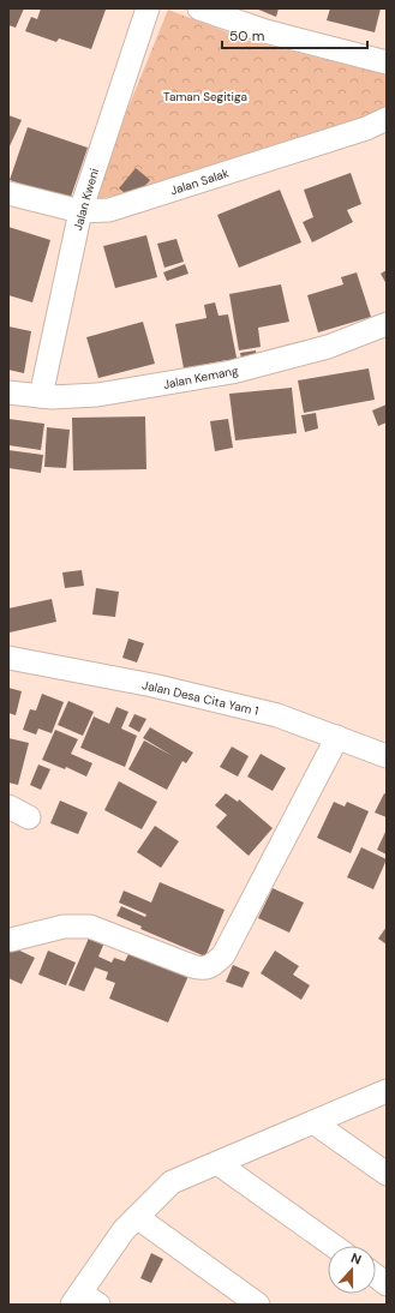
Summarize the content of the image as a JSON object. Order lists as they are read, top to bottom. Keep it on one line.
{"streets":{"street":["Jalan Salak","Jalan Kweni","Jalan Kemang","Jalan Desa Cita Yam 1"]},"crossings":[["Jalan Salak","Jalan Kweni"],["Jalan Kweni","Jalan Kemang"]],"parks":["Taman Segitiga"],"scale_bar":"50 m","north":"top"}
